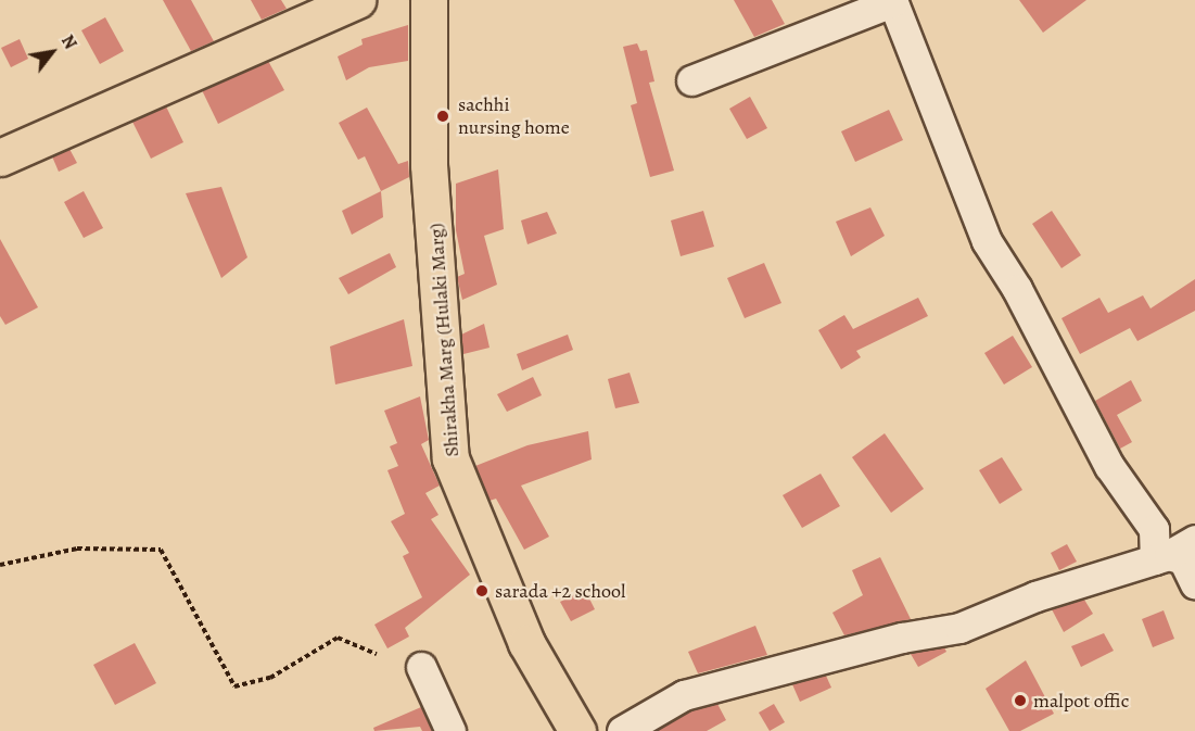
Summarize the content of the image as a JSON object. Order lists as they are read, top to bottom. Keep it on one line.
{"streets":{"main road":["Shirakha Marg (Hulaki Marg)"]},"places":["sachhi nursing home","sarada +2 school","malpot offic"],"north":"top right"}
